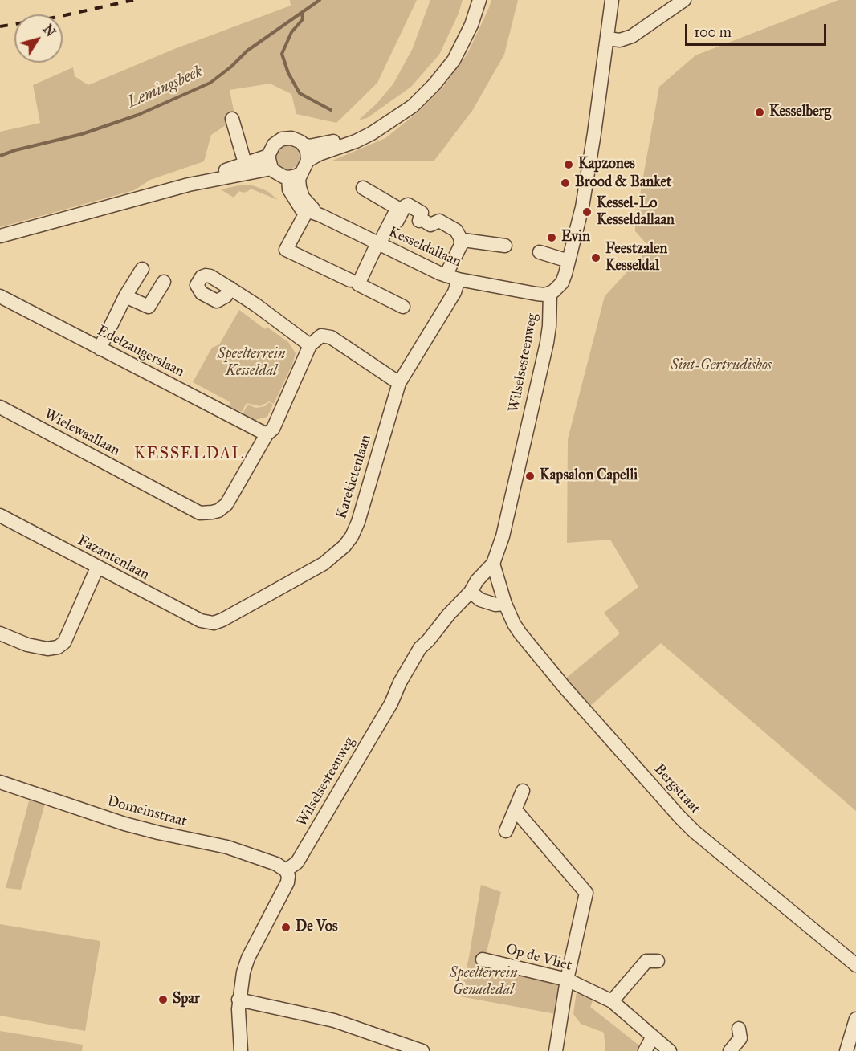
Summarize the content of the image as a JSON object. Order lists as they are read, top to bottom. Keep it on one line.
{"streets":{"street":["Kesseldallaan","Edelzangerslaan","Wilselsesteenweg","Wielewaallaan","Karekietenlaan","Fazantenlaan","Bergstraat","Domeinstraat","Op de Vliet"]},"crossings":[["Kesseldallaan","Wilselsesteenweg"],["Kesseldallaan","Karekietenlaan"],["Edelzangerslaan","Wielewaallaan"],["Wilselsesteenweg","Domeinstraat"],["Karekietenlaan","Fazantenlaan"]],"districts":["KESSELDAL"],"water":["Lemingsbeek"],"parks":["Speelterrein Kesseldal","Sint-Gertrudisbos","Speelterrein Genadedal"],"places":["Kesselberg","Kapzones","Brood & Banket","Kessel-Lo Kesseldallaan","Evin","Feestzalen Kesseldal","Kapsalon Capelli","De Vos","Spar"],"scale_bar":"100 m","north":"top right"}
